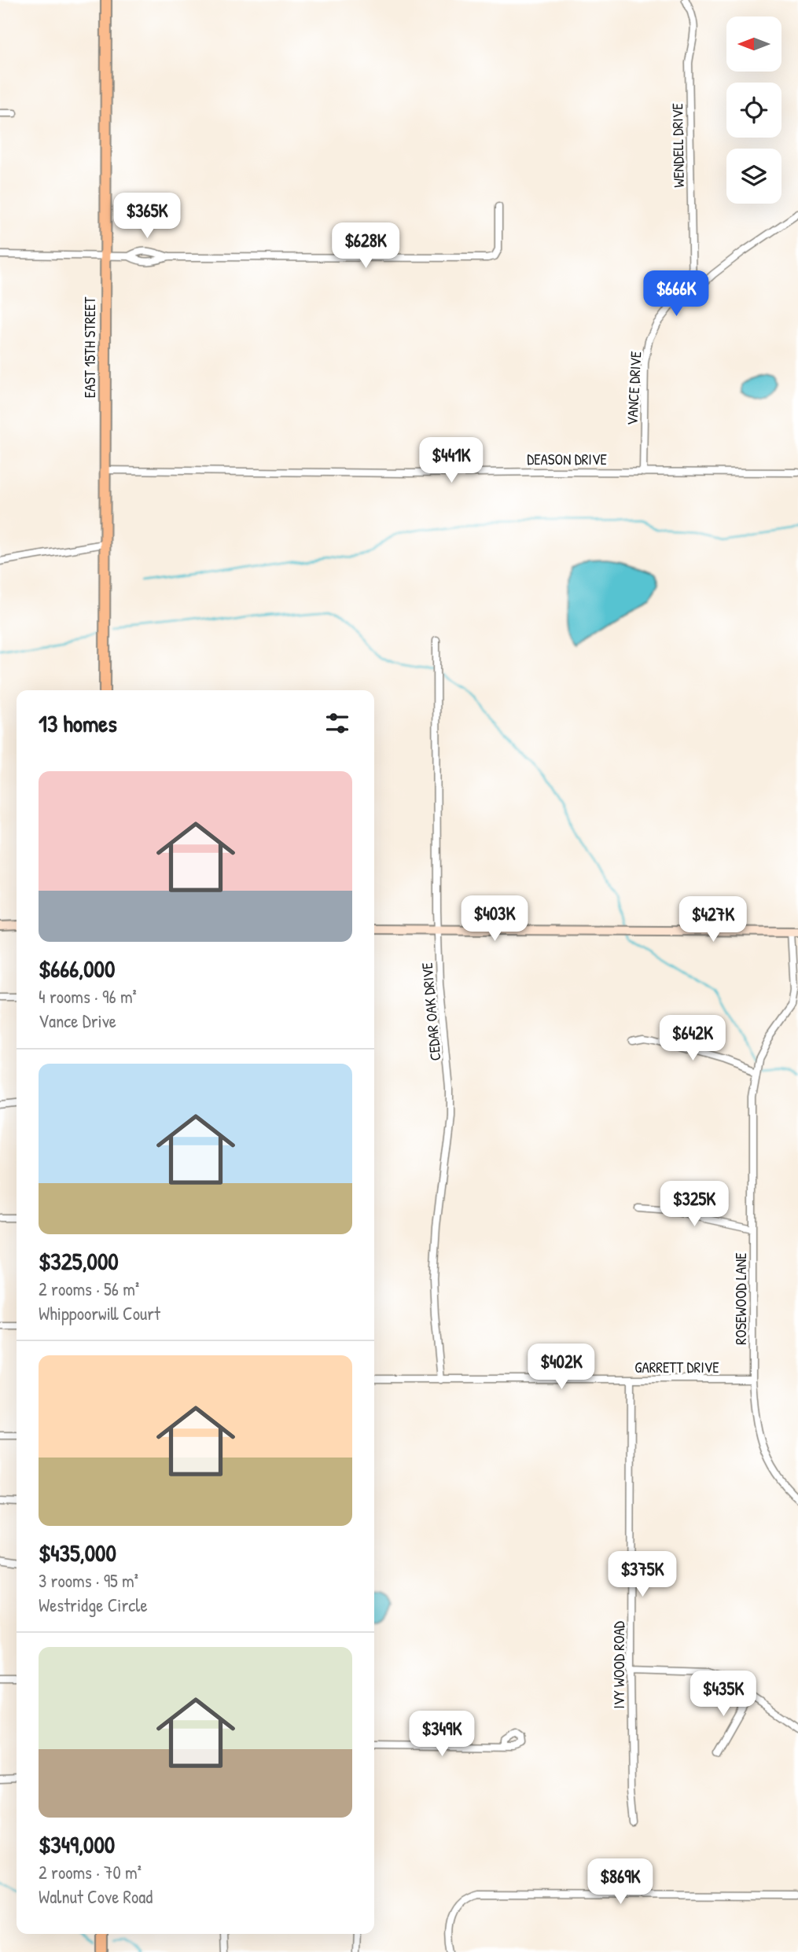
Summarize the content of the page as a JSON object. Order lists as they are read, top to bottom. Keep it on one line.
{"streets":{"main road":["EAST 15TH STREET"],"street":["WENDELL DRIVE","VANCE DRIVE","DEASON DRIVE","CEDAR OAK DRIVE","ROSEWOOD LANE","GARRETT DRIVE","IVY WOOD ROAD"]},"crossings":[["WENDELL DRIVE","VANCE DRIVE"],["EAST 15TH STREET","DEASON DRIVE"],["VANCE DRIVE","DEASON DRIVE"],["CEDAR OAK DRIVE","GARRETT DRIVE"],["ROSEWOOD LANE","GARRETT DRIVE"],["GARRETT DRIVE","IVY WOOD ROAD"]],"north":"left","page":{"price":["$365K","$628K","$666K","$441K","$403K","$427K","$642K","$325K","$402K","$375K","$435K","$349K","$869K"],"heading":"13 homes","list":[{"name":"$666,000","note":"4 rooms · 96 m² · Vance Drive"},{"name":"$325,000","note":"2 rooms · 56 m² · Whippoorwill Court"},{"name":"$435,000","note":"3 rooms · 95 m² · Westridge Circle"},{"name":"$349,000","note":"2 rooms · 70 m² · Walnut Cove Road"}]}}
